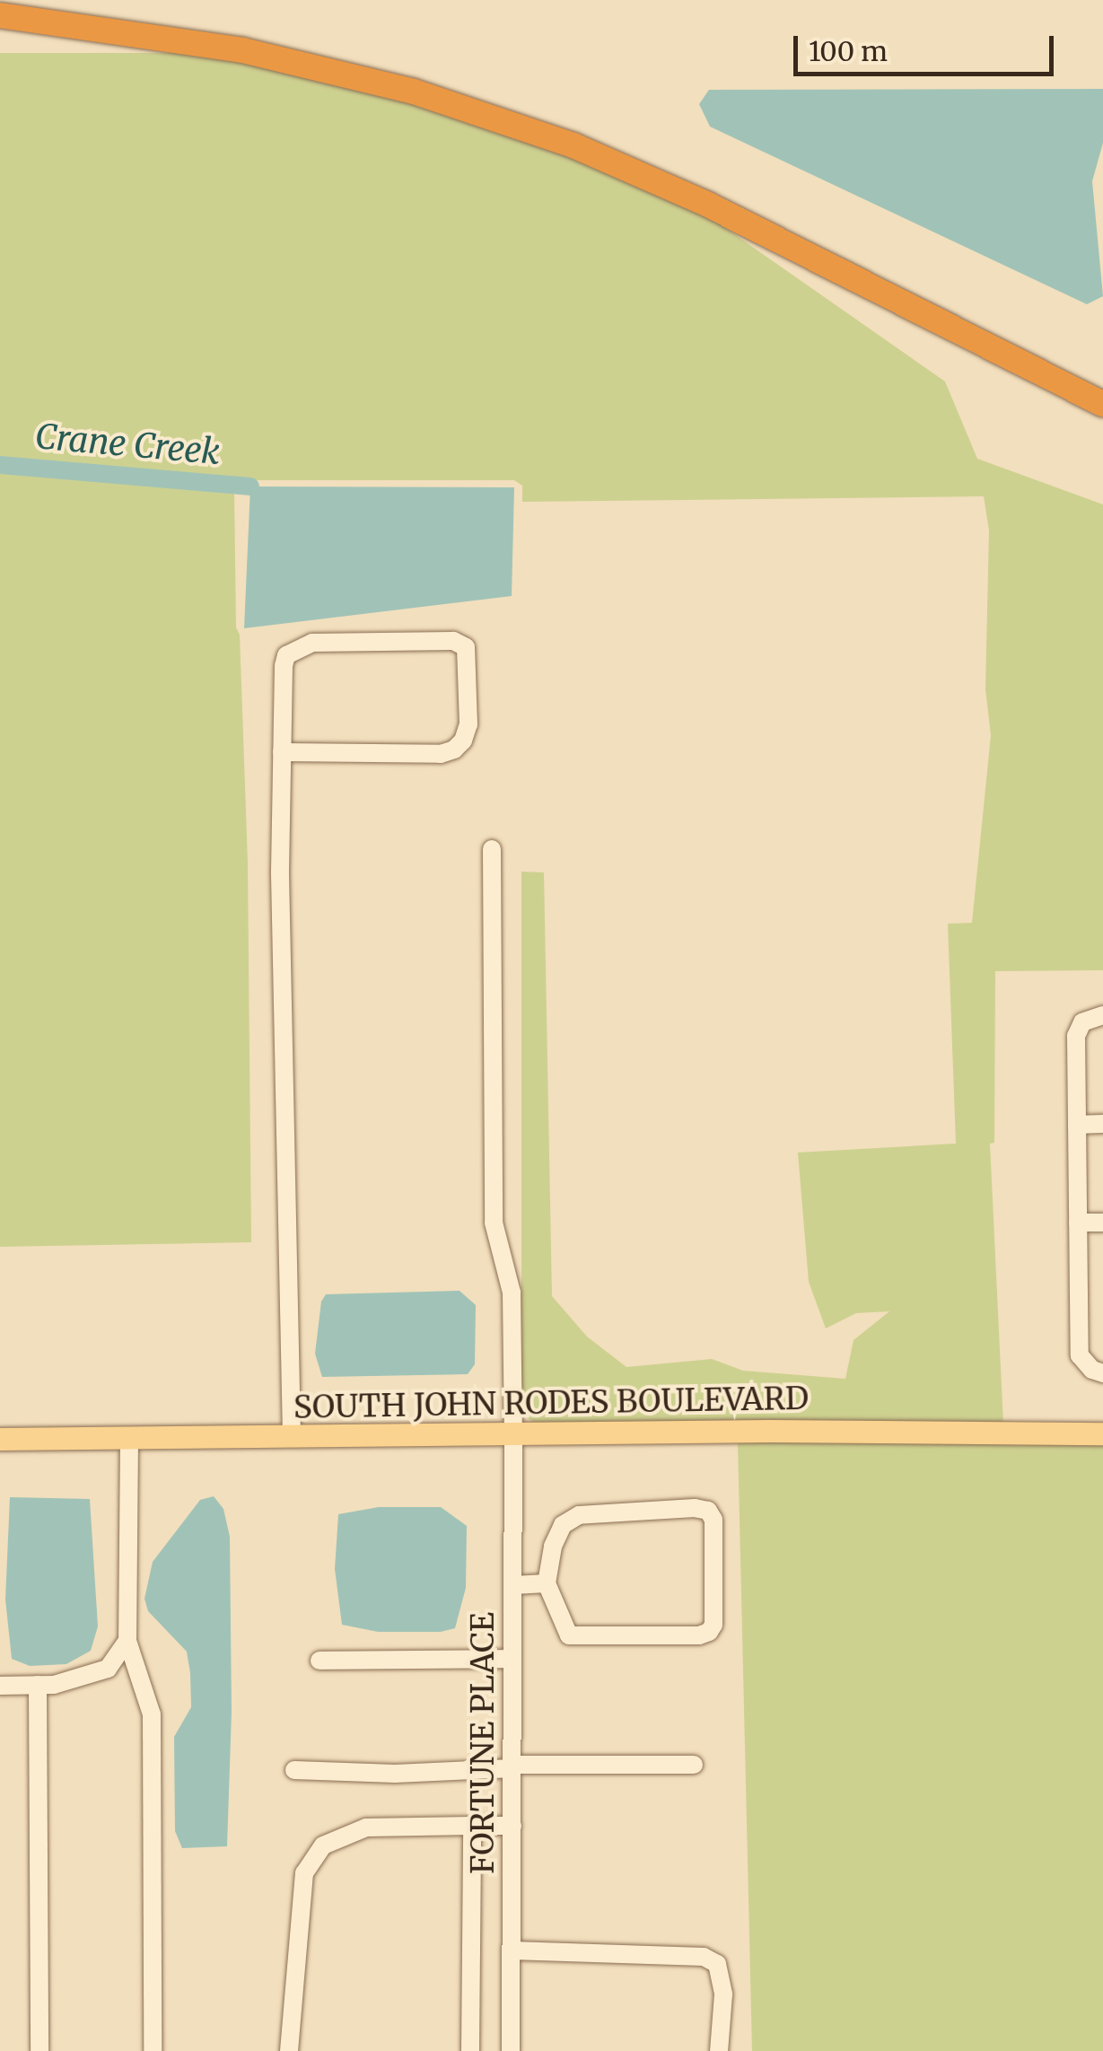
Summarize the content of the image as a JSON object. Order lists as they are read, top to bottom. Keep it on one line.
{"streets":{"main road":["SOUTH JOHN RODES BOULEVARD"],"street":["FORTUNE PLACE"]},"crossings":[["SOUTH JOHN RODES BOULEVARD","FORTUNE PLACE"]],"water":["Crane Creek"],"scale_bar":"100 m"}
